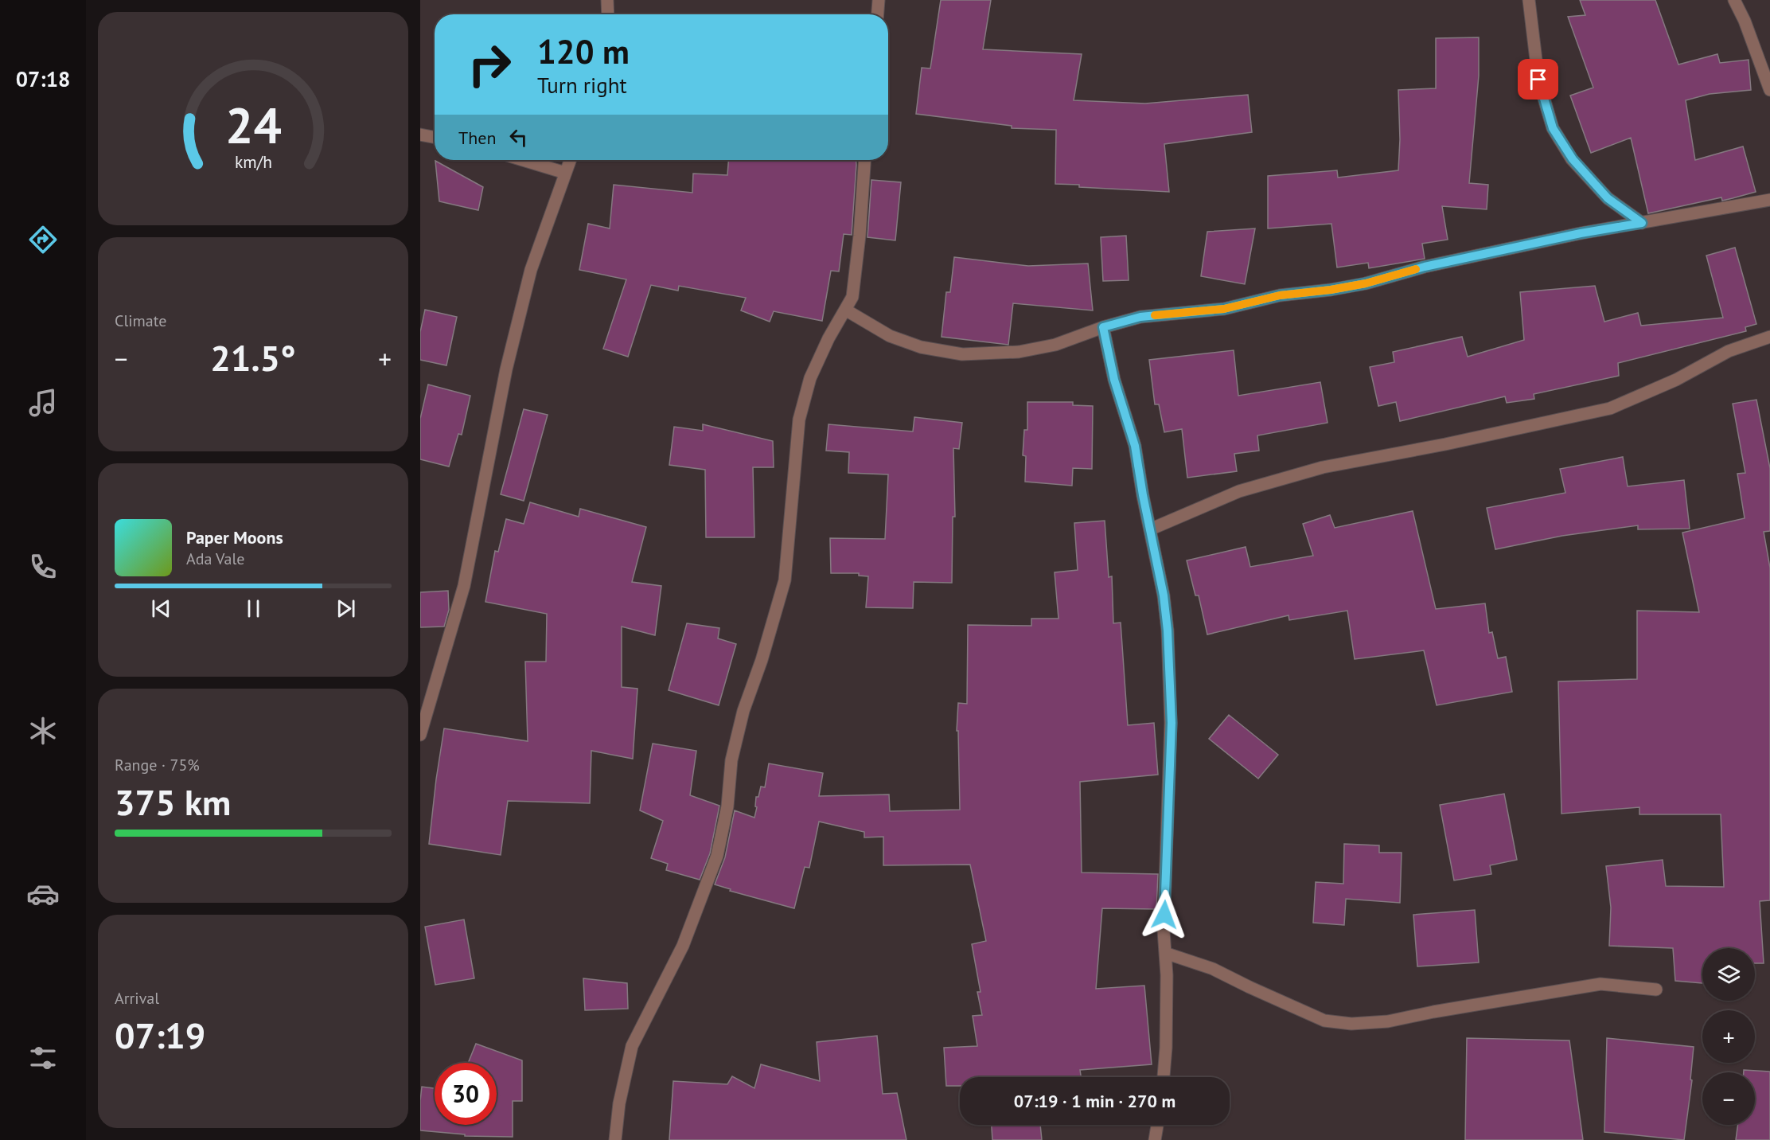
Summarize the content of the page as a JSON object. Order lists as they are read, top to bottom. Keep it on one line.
{"page":{"tabs":"07:18","turn":["120 m","Turn right"],"then":"Then","tile":["Climate",["Range · 75%","375 km"],["Arrival","07:19"]],"heat":["−","21.5°","+"],"song":["Paper Moons","Ada Vale"],"map_buttons":["+","−"],"limit":"30","trip":"07:19 · 1 min · 270 m","gauge":["24","km/h"]}}
